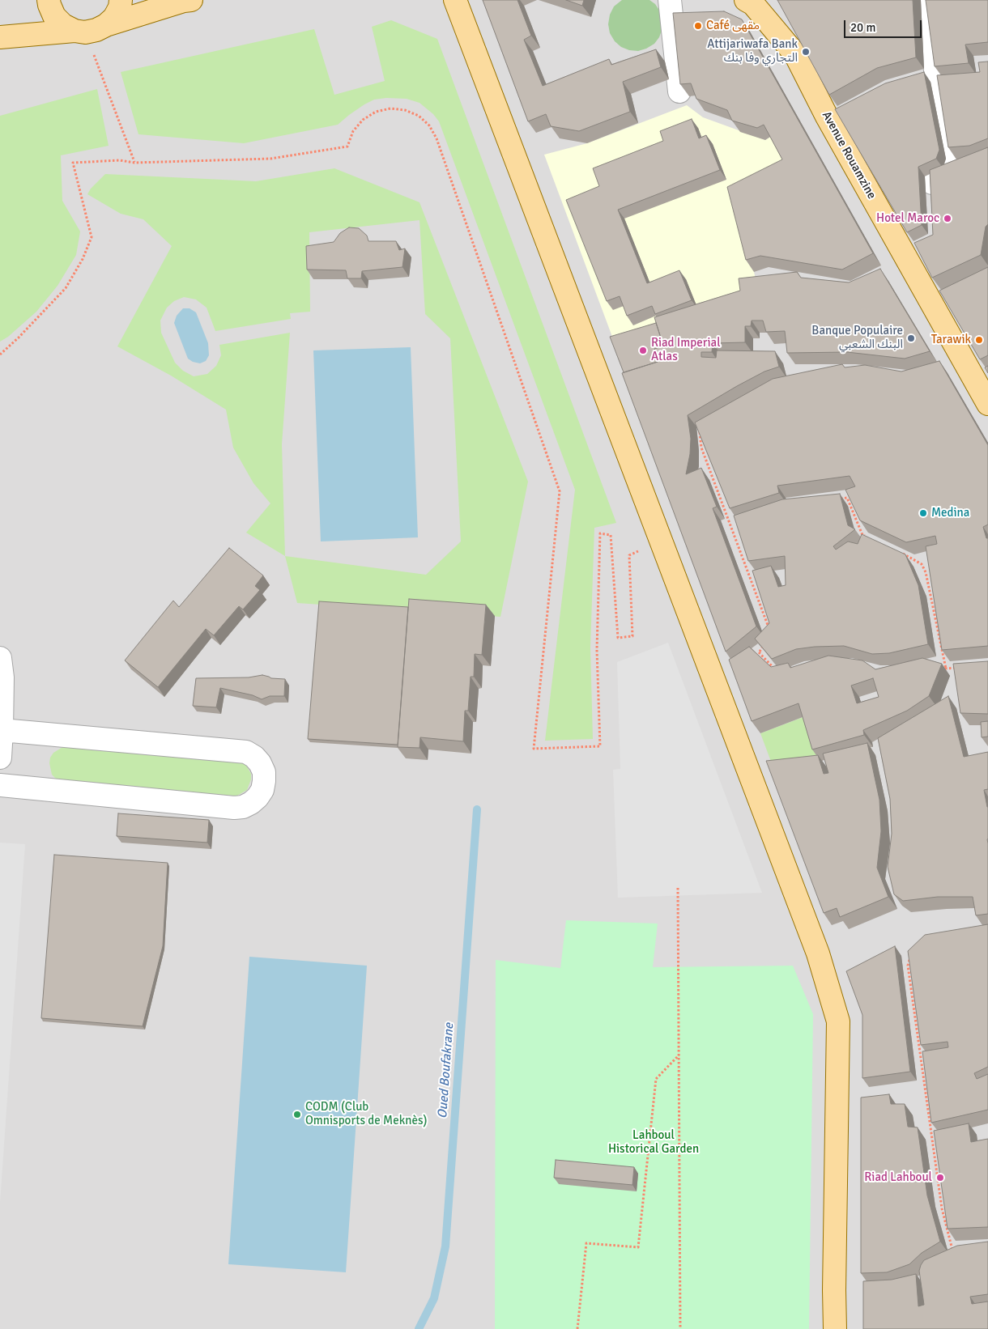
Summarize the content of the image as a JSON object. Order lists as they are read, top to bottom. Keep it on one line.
{"streets":{"main road":["Avenue Rouamzine"]},"water":["Oued Boufakrane"],"parks":["Lahboul Historical Garden"],"places":["Café مقهى","Attijariwafa Bank التجاري وفا بنك","Hotel Maroc","Banque Populaire البنك الشعبي","Tarawik","Riad Imperial Atlas","Medina","CODM (Club Omnisports de Meknès)","Riad Lahboul"],"scale_bar":"20 m"}
